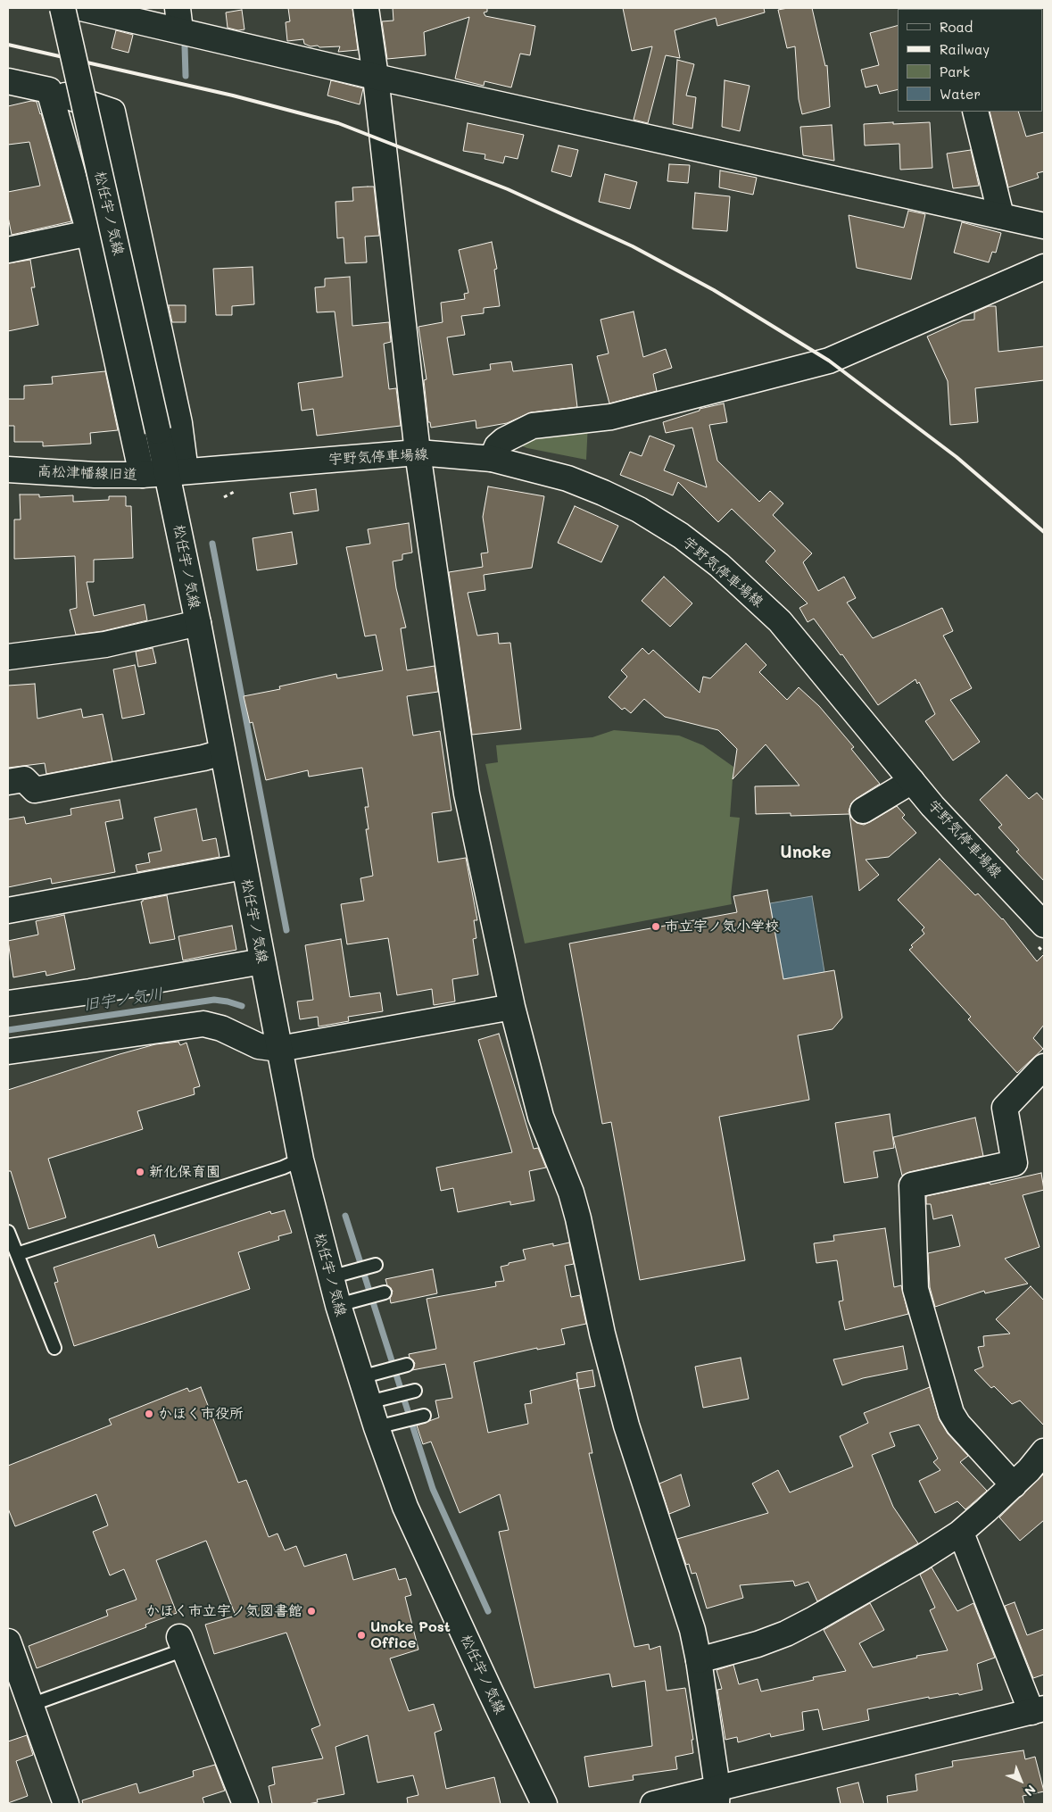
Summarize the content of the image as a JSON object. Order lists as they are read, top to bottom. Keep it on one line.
{"streets":{"street":["松任宇ノ気線","宇野気停車場線","高松津幡線旧道"]},"crossings":[["松任宇ノ気線","宇野気停車場線"],["松任宇ノ気線","高松津幡線旧道"],["宇野気停車場線","高松津幡線旧道"]],"districts":["Unoke"],"water":["旧宇ノ気川"],"places":["市立宇ノ気小学校","新化保育園","かほく市役所","かほく市立宇ノ気図書館","Unoke Post Office"],"legend":["Road","Railway","Park","Water"],"north":"bottom right"}
